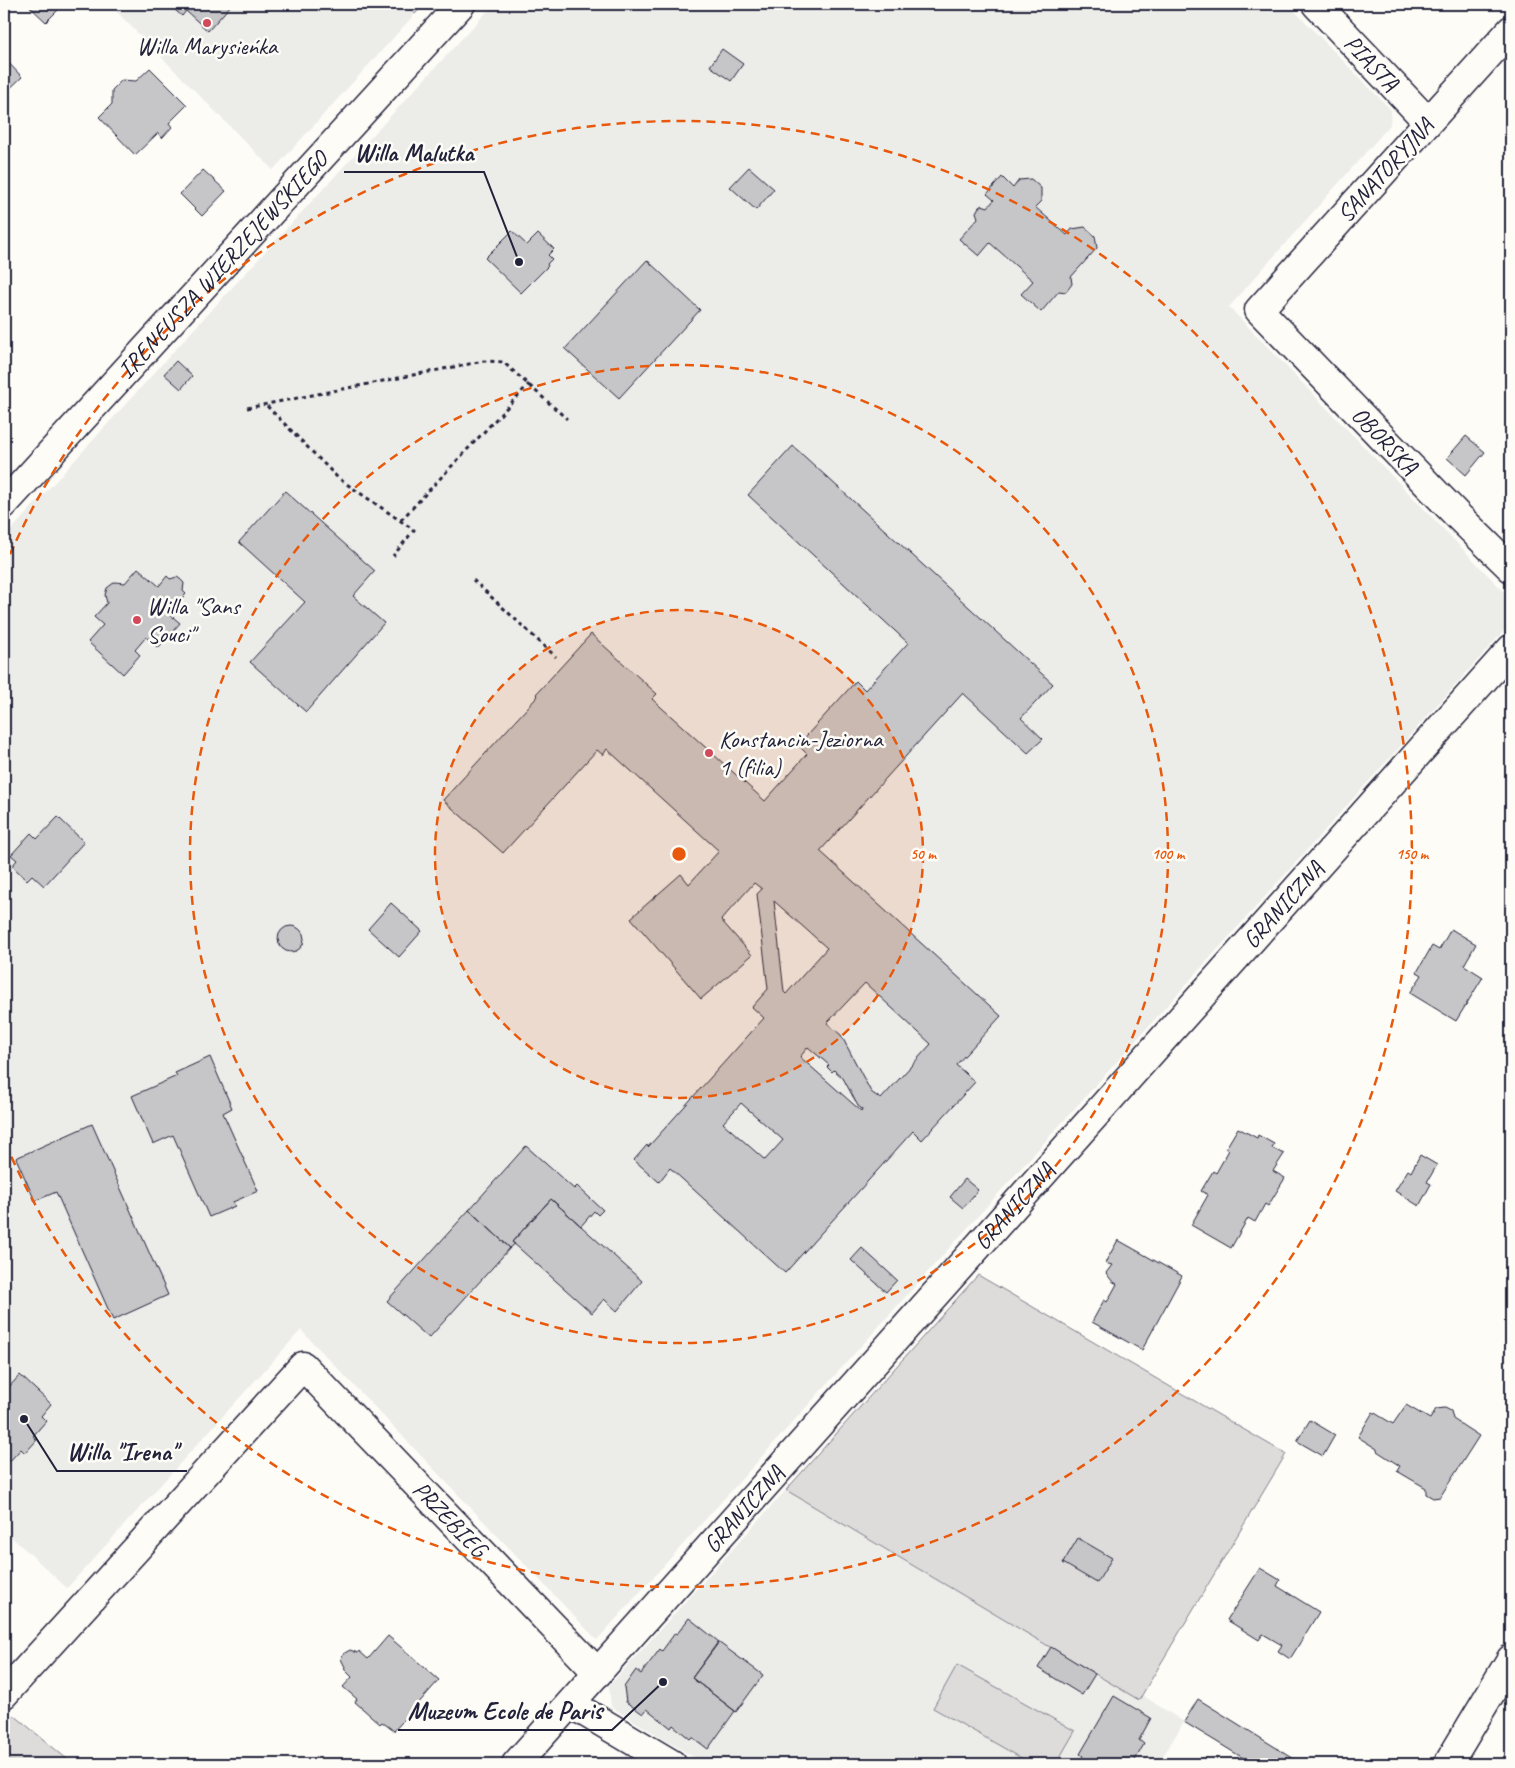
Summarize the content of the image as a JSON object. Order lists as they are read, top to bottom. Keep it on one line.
{"streets":{"street":["PIASTA","SANATORYJNA","IRENEUSZA WIERZEJEWSKIEGO","OBORSKA","GRANICZNA","PRZEBIEG"]},"crossings":[["PIASTA","SANATORYJNA"],["SANATORYJNA","OBORSKA"],["GRANICZNA","PRZEBIEG"]],"places":["Willa Marysieńka","Willa Malutka","Willa \"Sans Souci\"","Konstancin-Jeziorna 1 (filia)","Willa \"Irena\"","Muzeum Ecole de Paris"],"rings":["50 m","100 m","150 m"]}
